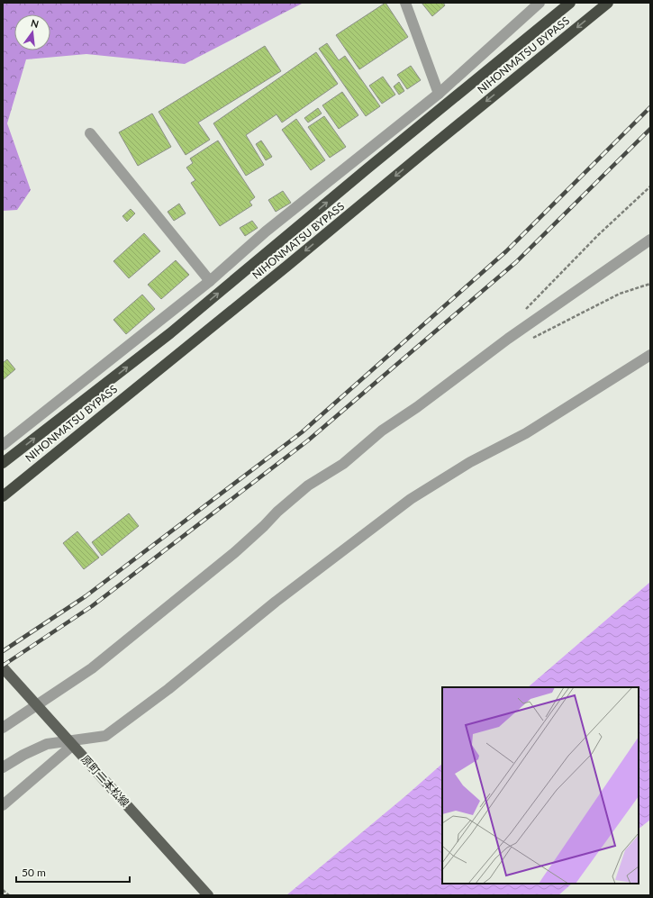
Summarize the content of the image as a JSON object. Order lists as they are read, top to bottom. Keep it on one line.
{"streets":{"highway":["NIHONMATSU BYPASS"],"main road":["原町二本松線"]},"scale_bar":"50 m","north":"top"}
